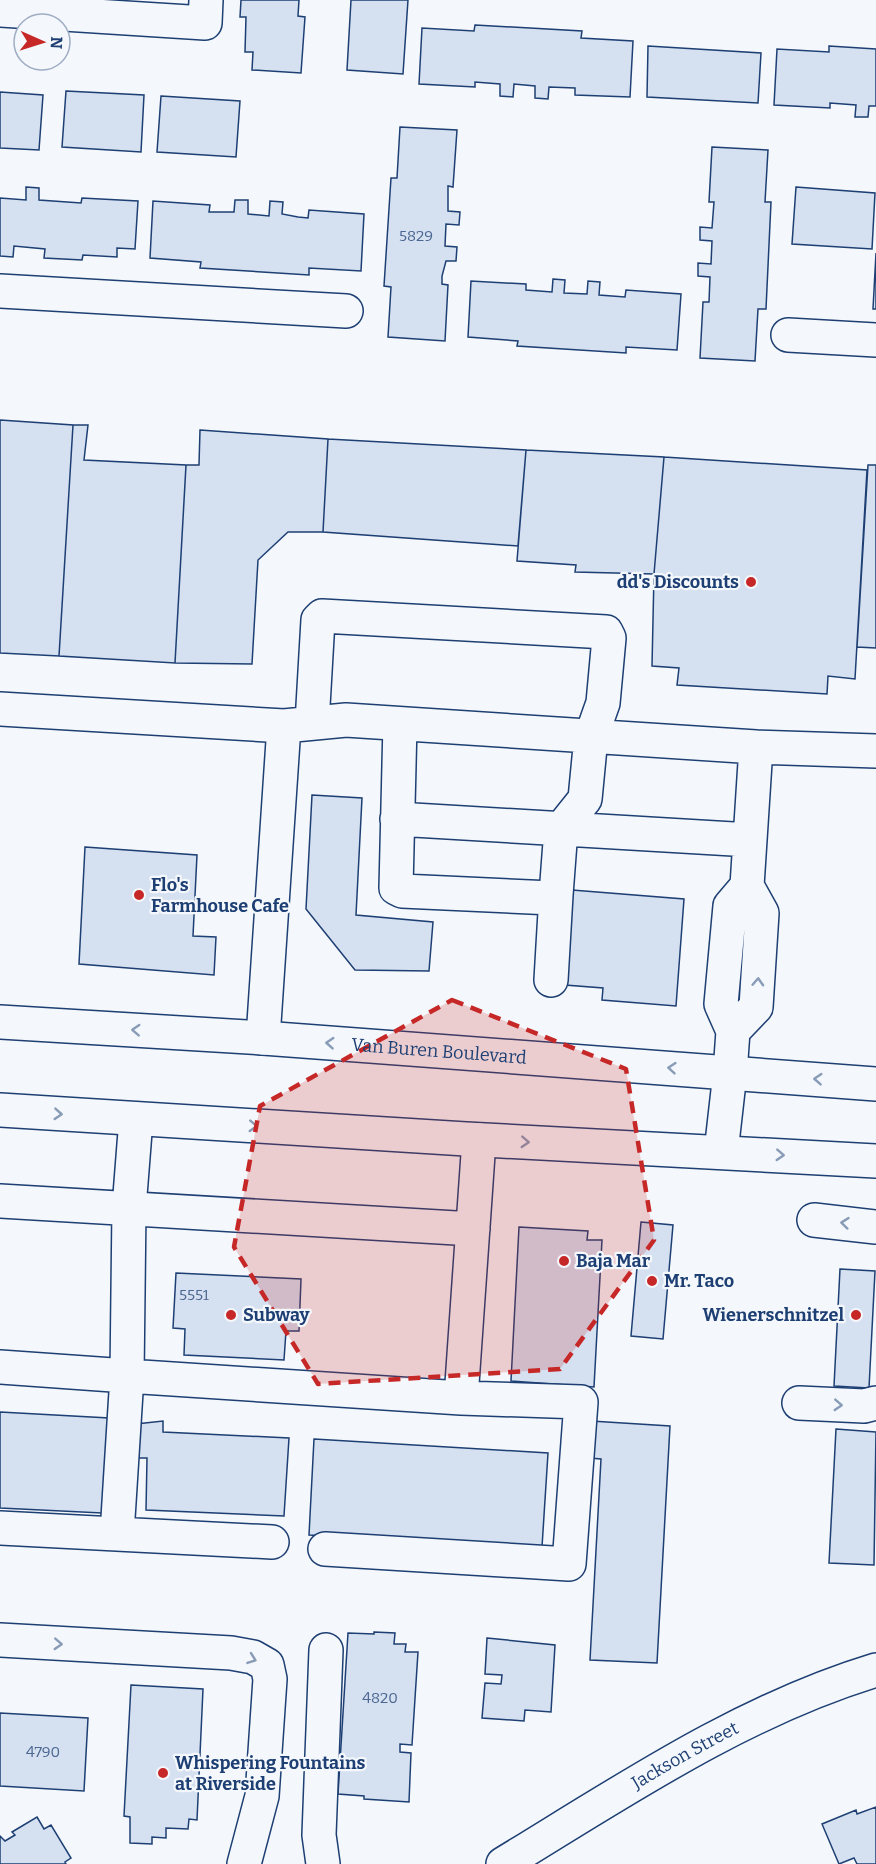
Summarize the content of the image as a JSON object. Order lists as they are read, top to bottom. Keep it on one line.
{"streets":{"main road":["Van Buren Boulevard","Jackson Street"]},"places":["dd's Discounts","Flo's Farmhouse Cafe","Baja Mar","Mr. Taco","Subway","Wienerschnitzel","Whispering Fountains at Riverside"],"house_numbers":["5829","5551","4820","4790"],"north":"right"}
